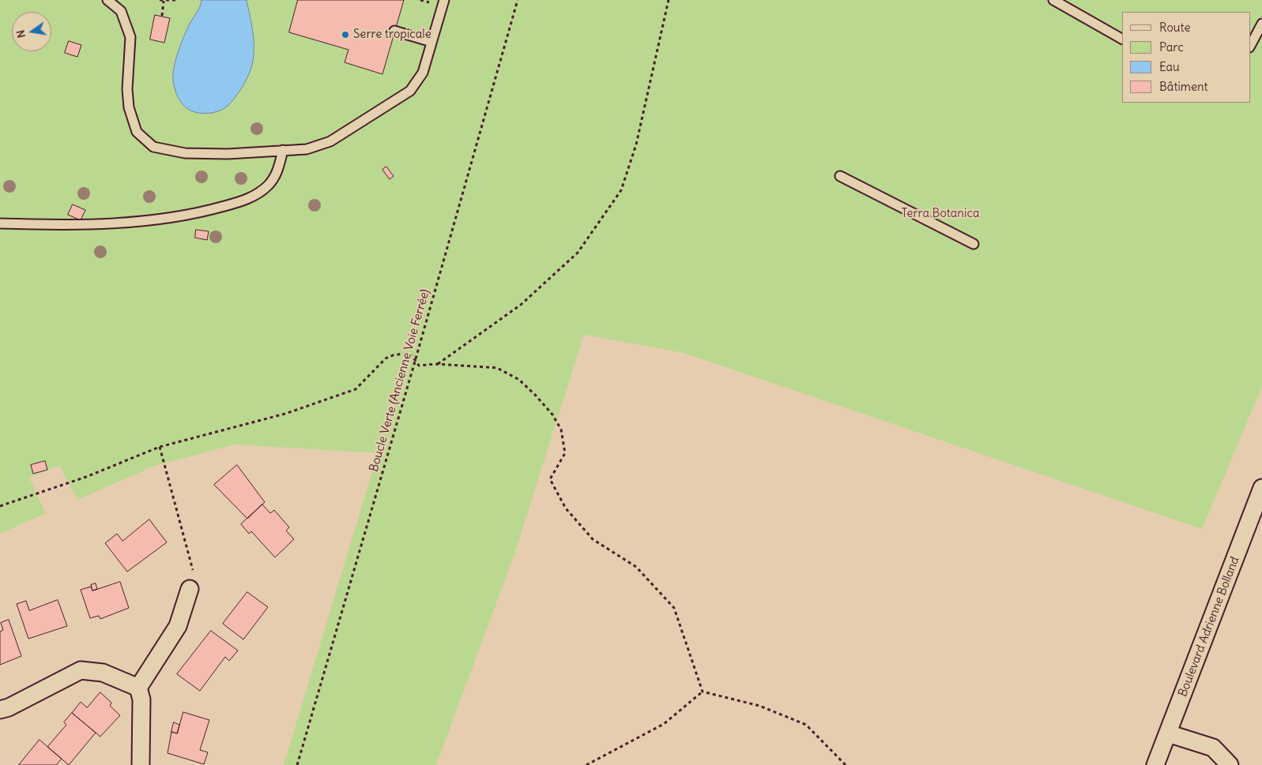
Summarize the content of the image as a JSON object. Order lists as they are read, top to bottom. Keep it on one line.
{"streets":{"street":["Boulevard Adrienne Bolland"],"path":["Boucle Verte (Ancienne Voie Ferrée)"]},"parks":["Terra Botanica"],"places":["Serre tropicale"],"legend":["Route","Parc","Eau","Bâtiment"],"north":"left"}
